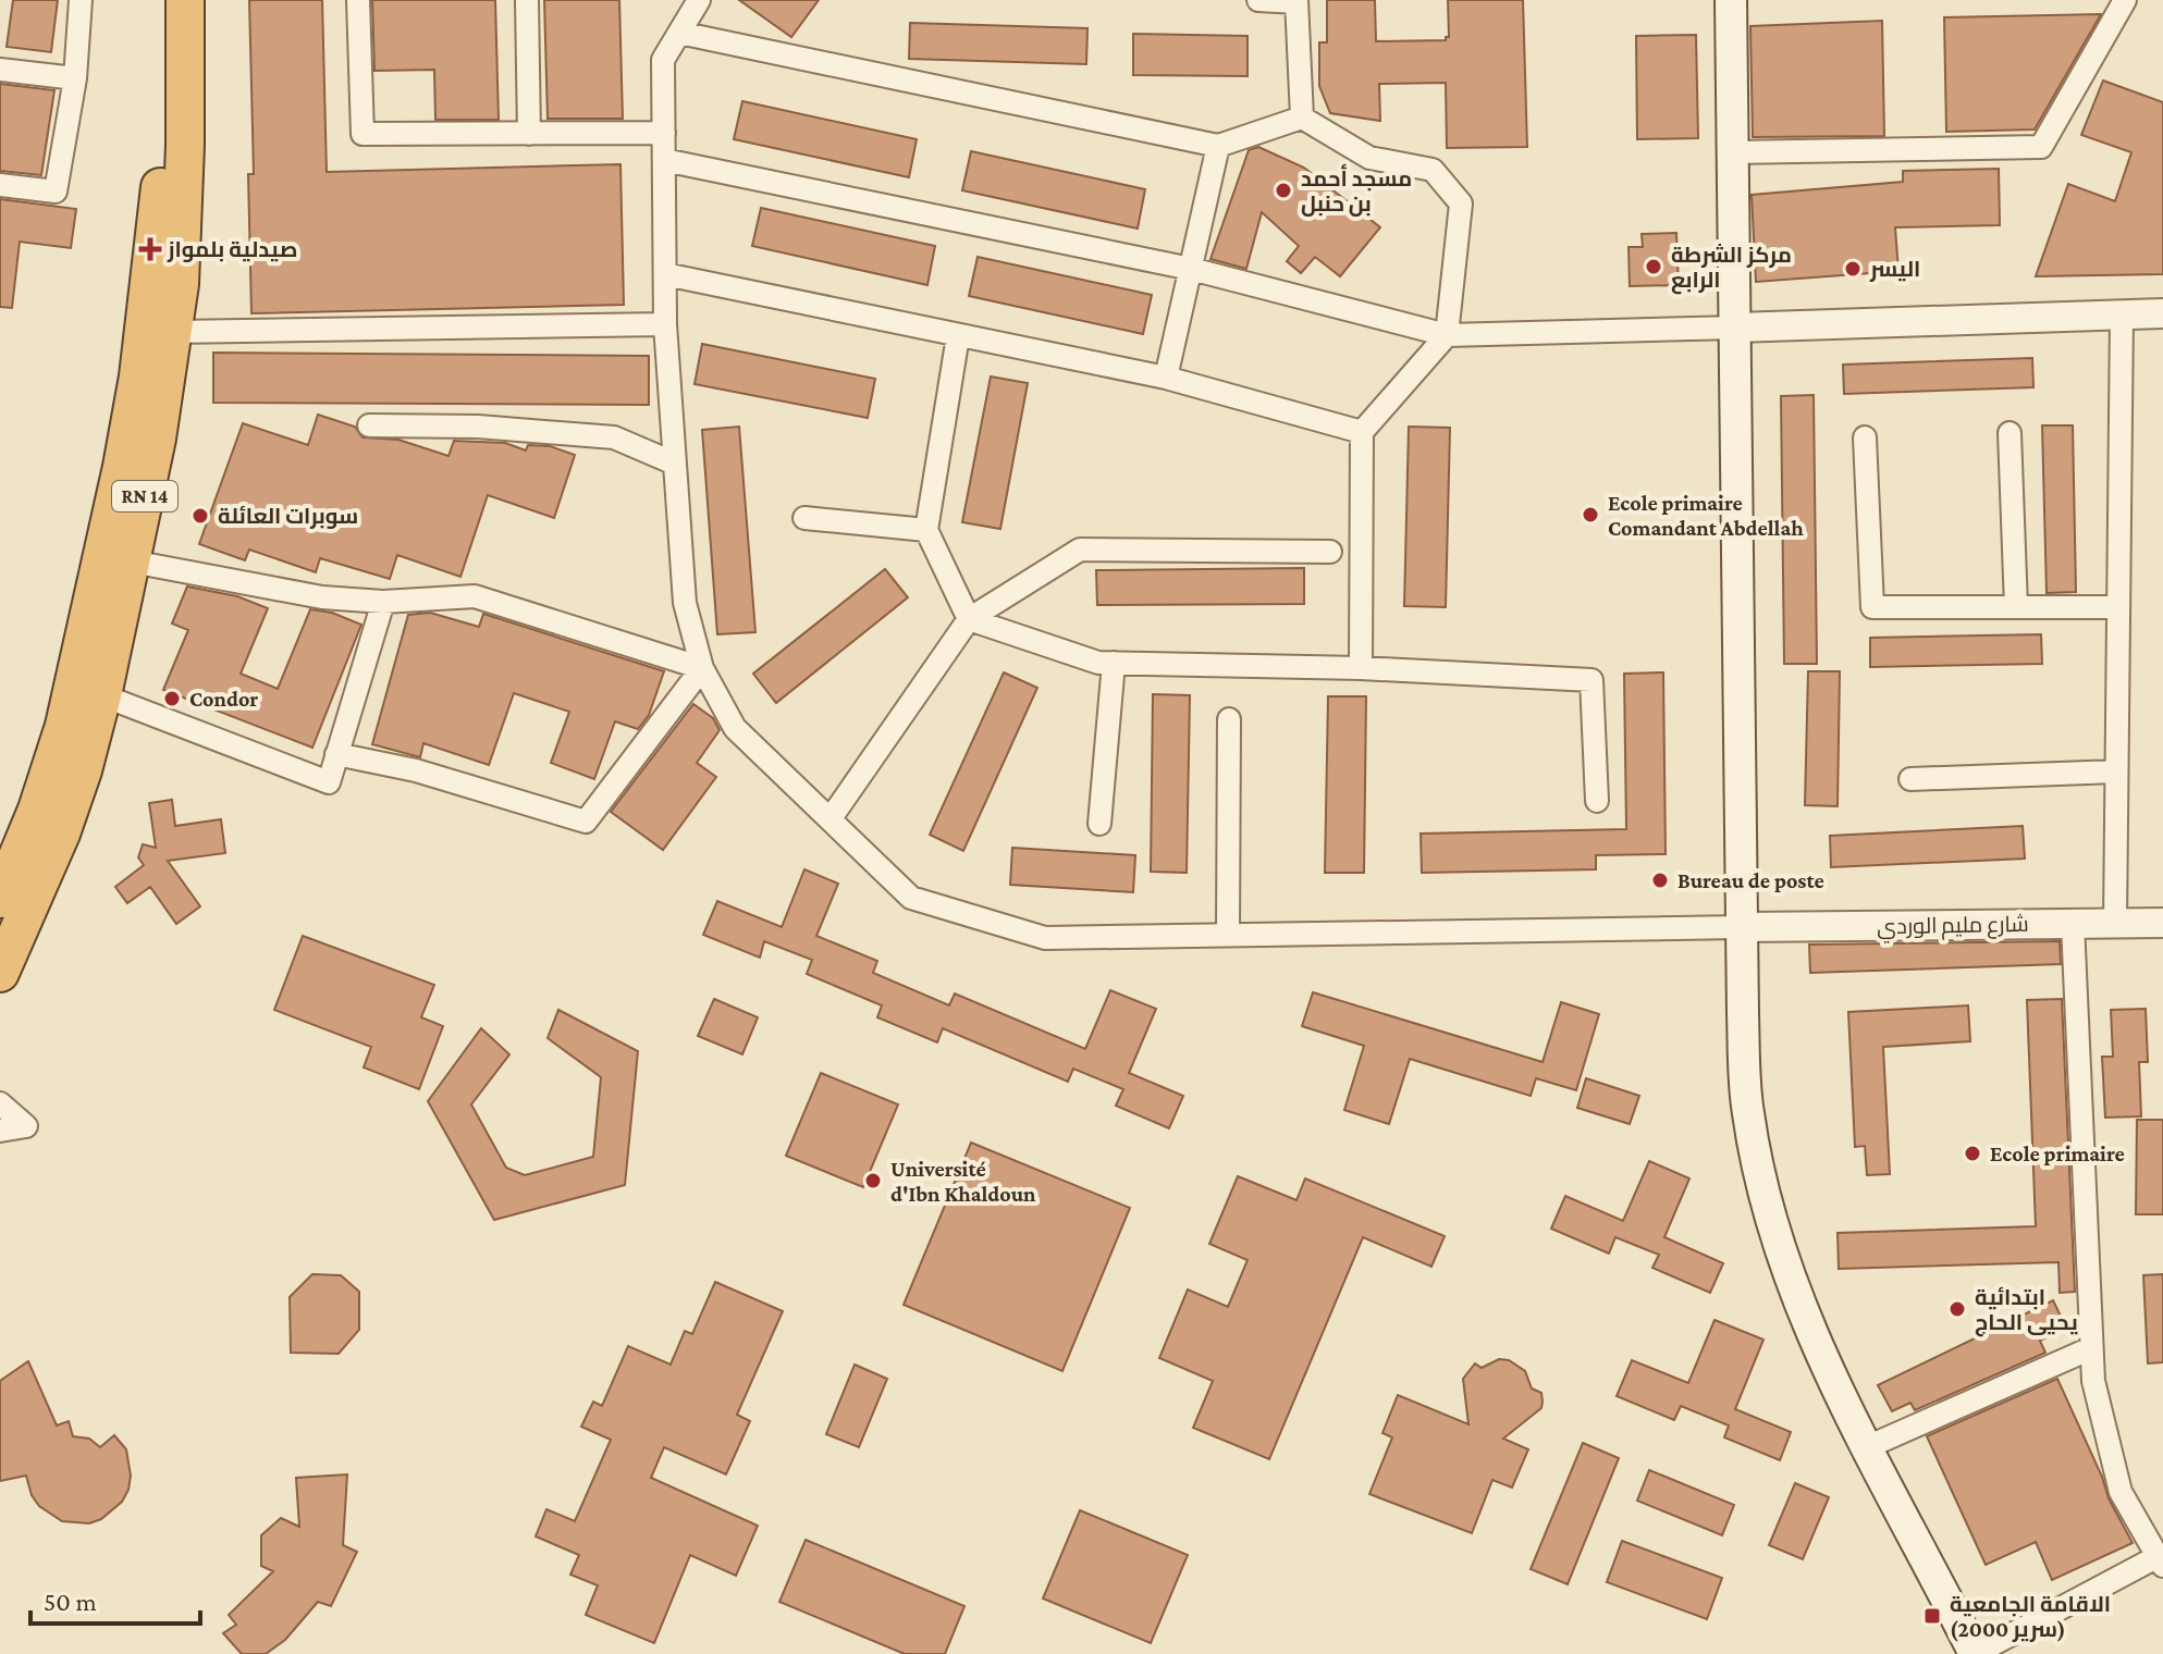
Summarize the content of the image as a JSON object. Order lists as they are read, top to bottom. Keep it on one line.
{"streets":{"highway":["RN 14"],"street":["شارع مليم الوردي"]},"places":{"other":["مسجد أحمد بن حنبل","مركز الشرطة الرابع","اليسر","Ecole primaire Comandant Abdellah","سوبرات العائلة","Condor","Bureau de poste","Ecole primaire","Université d'Ibn Khaldoun","ابتدائية يحيى الحاج"],"health":["صيدلية بلمواز"],"transit":["الاقامة الجامعية (2000 سرير)"]},"scale_bar":"50 m"}
